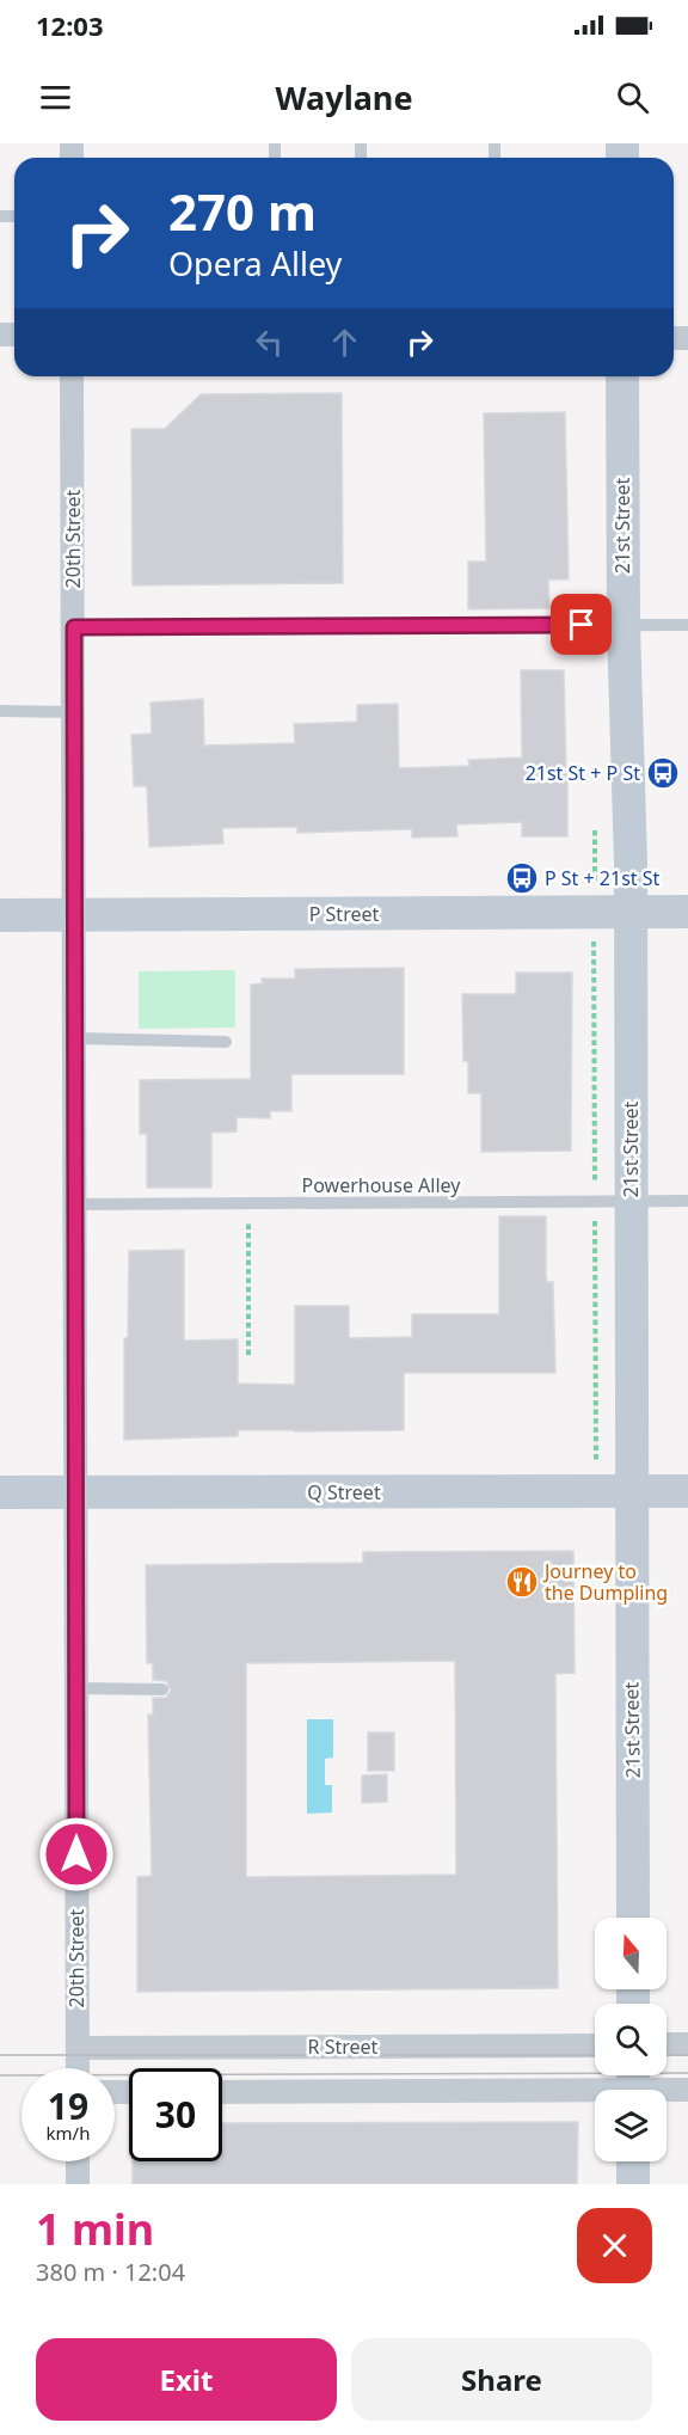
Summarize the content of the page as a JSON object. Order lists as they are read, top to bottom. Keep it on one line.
{"streets":{"main road":["21st Street","P Street","Q Street"],"street":["20th Street","R Street"],"lane":["Powerhouse Alley"]},"crossings":[["21st Street","P Street"],["21st Street","Powerhouse Alley"],["21st Street","Q Street"],["20th Street","P Street"],["20th Street","Powerhouse Alley"],["20th Street","Q Street"],["20th Street","R Street"]],"places":{"bus stop":["21st St + P St","P St + 21st St"],"restaurant":["Journey to the Dumpling"]},"north":"top","page":{"status":"12:03","header":"Waylane","turn":["270 m","Opera Alley"],"speed":"19 km/h","limit":"30","heading":["1 min","380 m · 12:04"],"buttons":["Exit","Share"]}}
